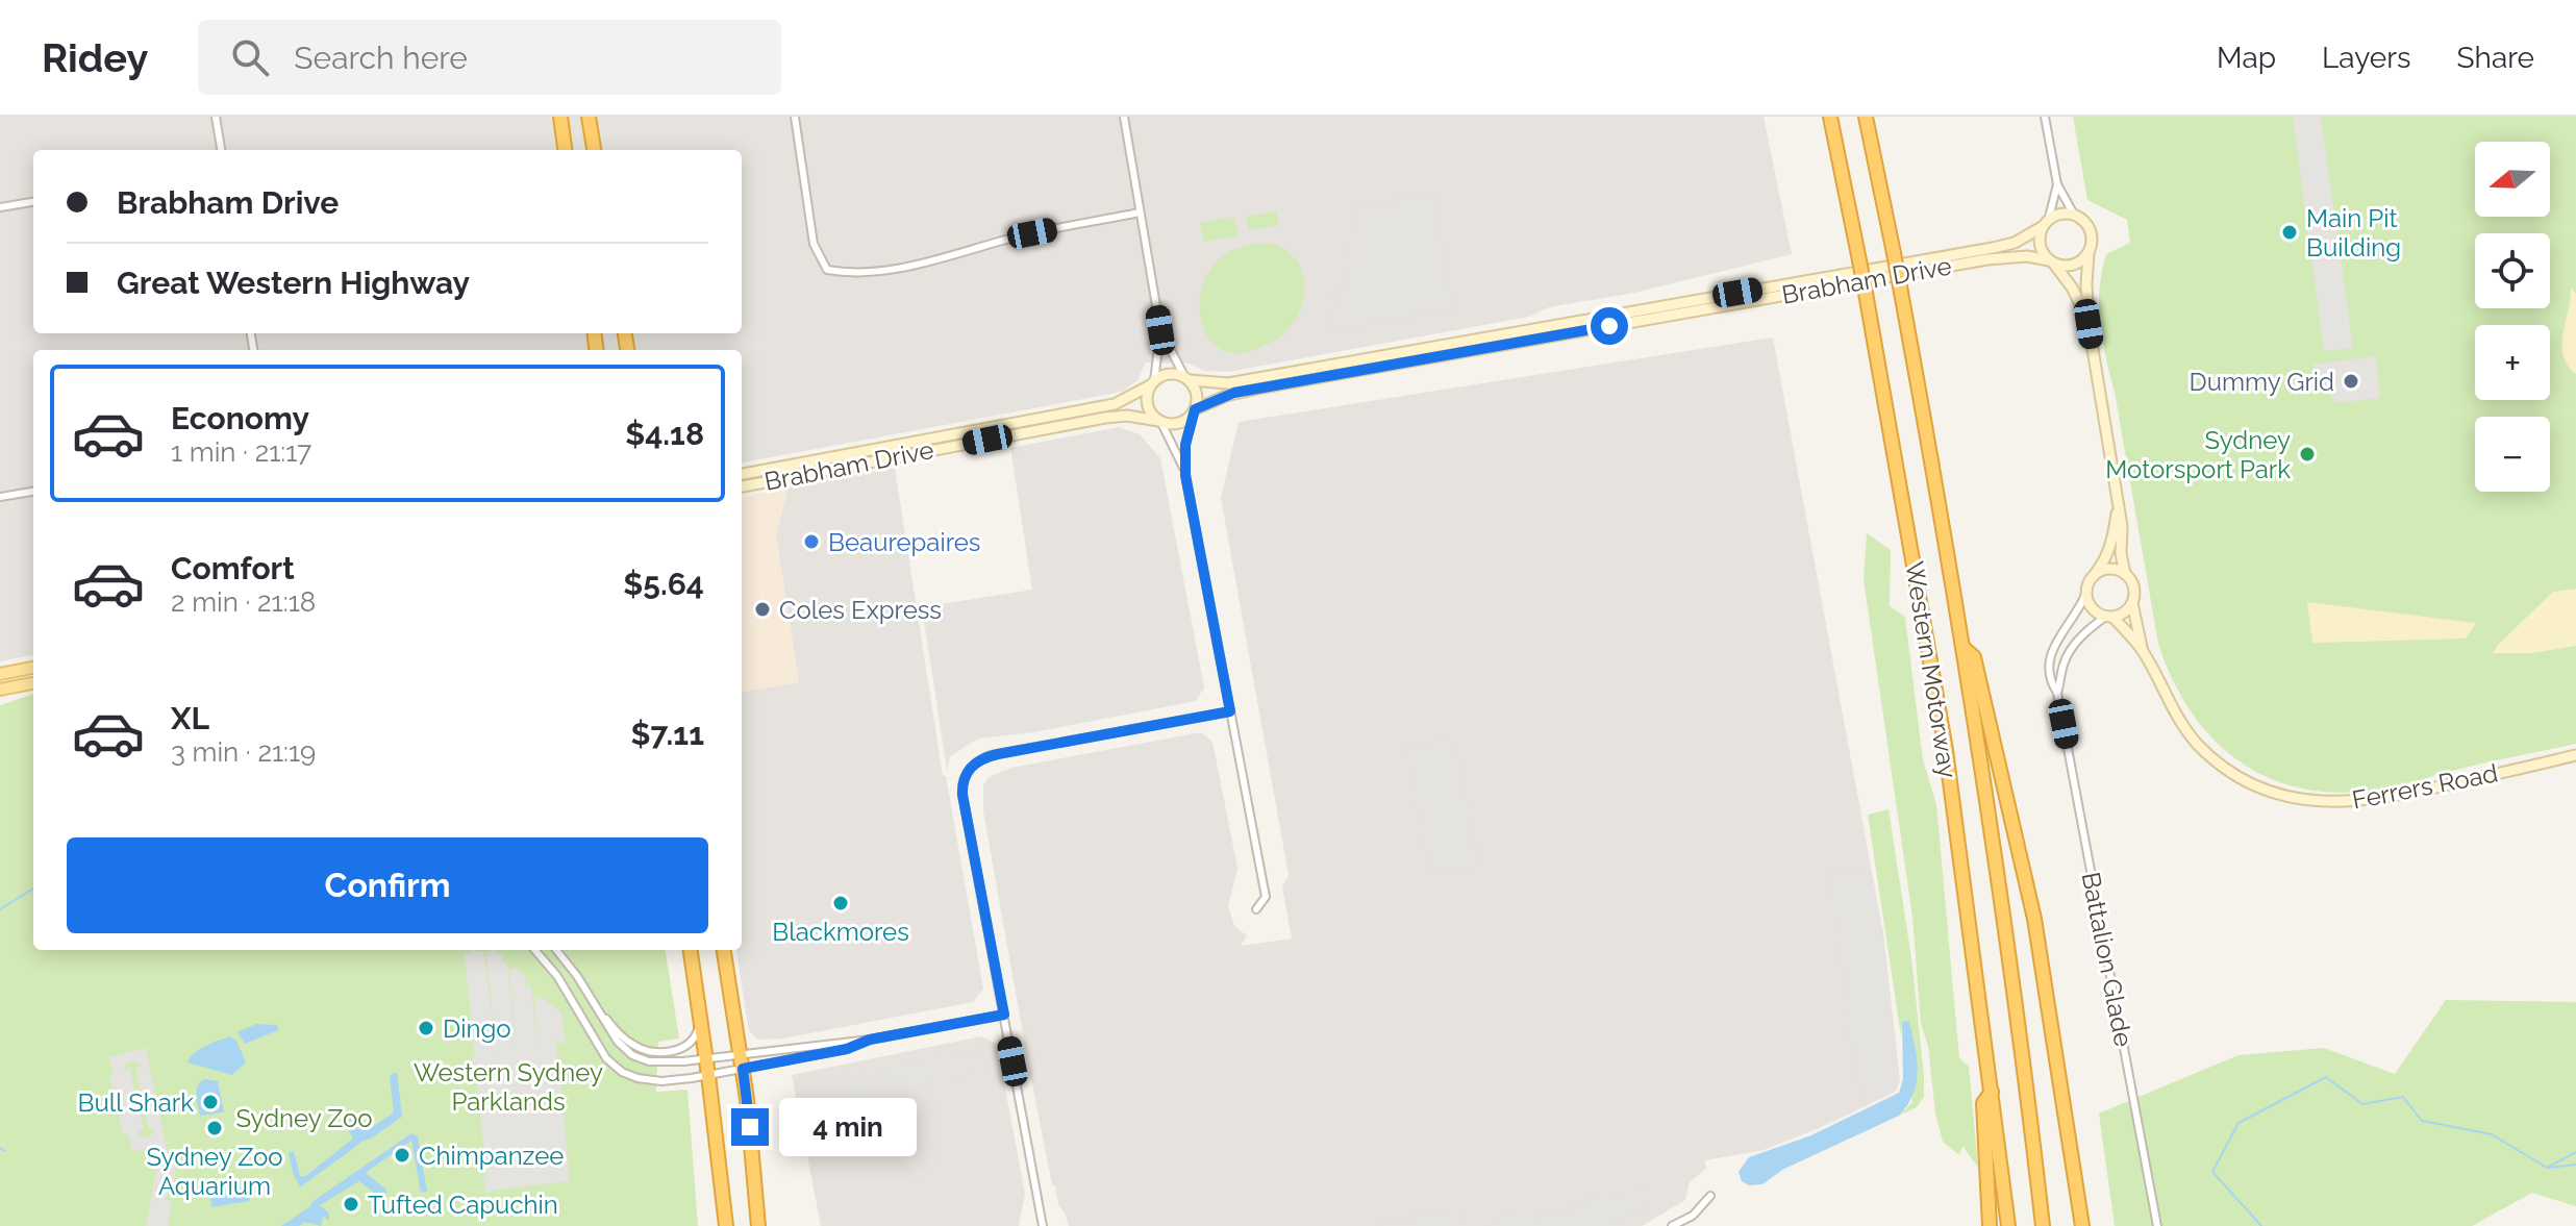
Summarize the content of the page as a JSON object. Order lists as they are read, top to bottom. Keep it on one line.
{"streets":{"highway":["Western Motorway"],"main road":["Brabham Drive","Ferrers Road"],"street":["Battalion Glade"]},"crossings":[["Ferrers Road","Battalion Glade"]],"parks":["Western Sydney Parklands","Sydney Zoo"],"places":["Main Pit Building","Dummy Grid","Sydney Motorsport Park","Beaurepaires","Coles Express","Blackmores","Dingo","Bull Shark","Sydney Zoo Aquarium","Chimpanzee","Tufted Capuchin"],"north":"left","page":{"header":"Ridey","search":"Search here","nav":["Map","Layers","Share"],"map_buttons":["+","−"],"banner":["Brabham Drive","Great Western Highway"],"list":[{"name":"Economy","note":"1 min · 21:17","value":"$4.18"},{"name":"Comfort","note":"2 min · 21:18","value":"$5.64"},{"name":"XL","note":"3 min · 21:19","value":"$7.11"}],"buttons":"Confirm","bubble":"4 min"}}
